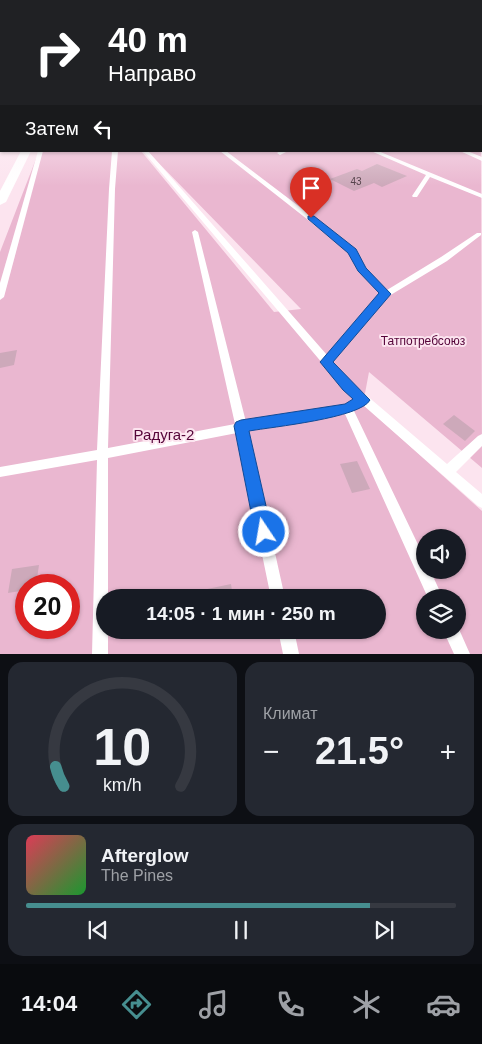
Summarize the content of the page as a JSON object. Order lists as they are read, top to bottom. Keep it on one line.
{"parks":["Татпотребсоюз","Радуга-2"],"house_numbers":["43"],"page":{"turn":["40 m","Направо"],"then":"Затем","limit":"20","trip":"14:05 · 1 мин · 250 m","tile":"Климат","heat":["−","21.5°","+"],"song":["Afterglow","The Pines"],"tabs":"14:04","gauge":["10","km/h"]}}
